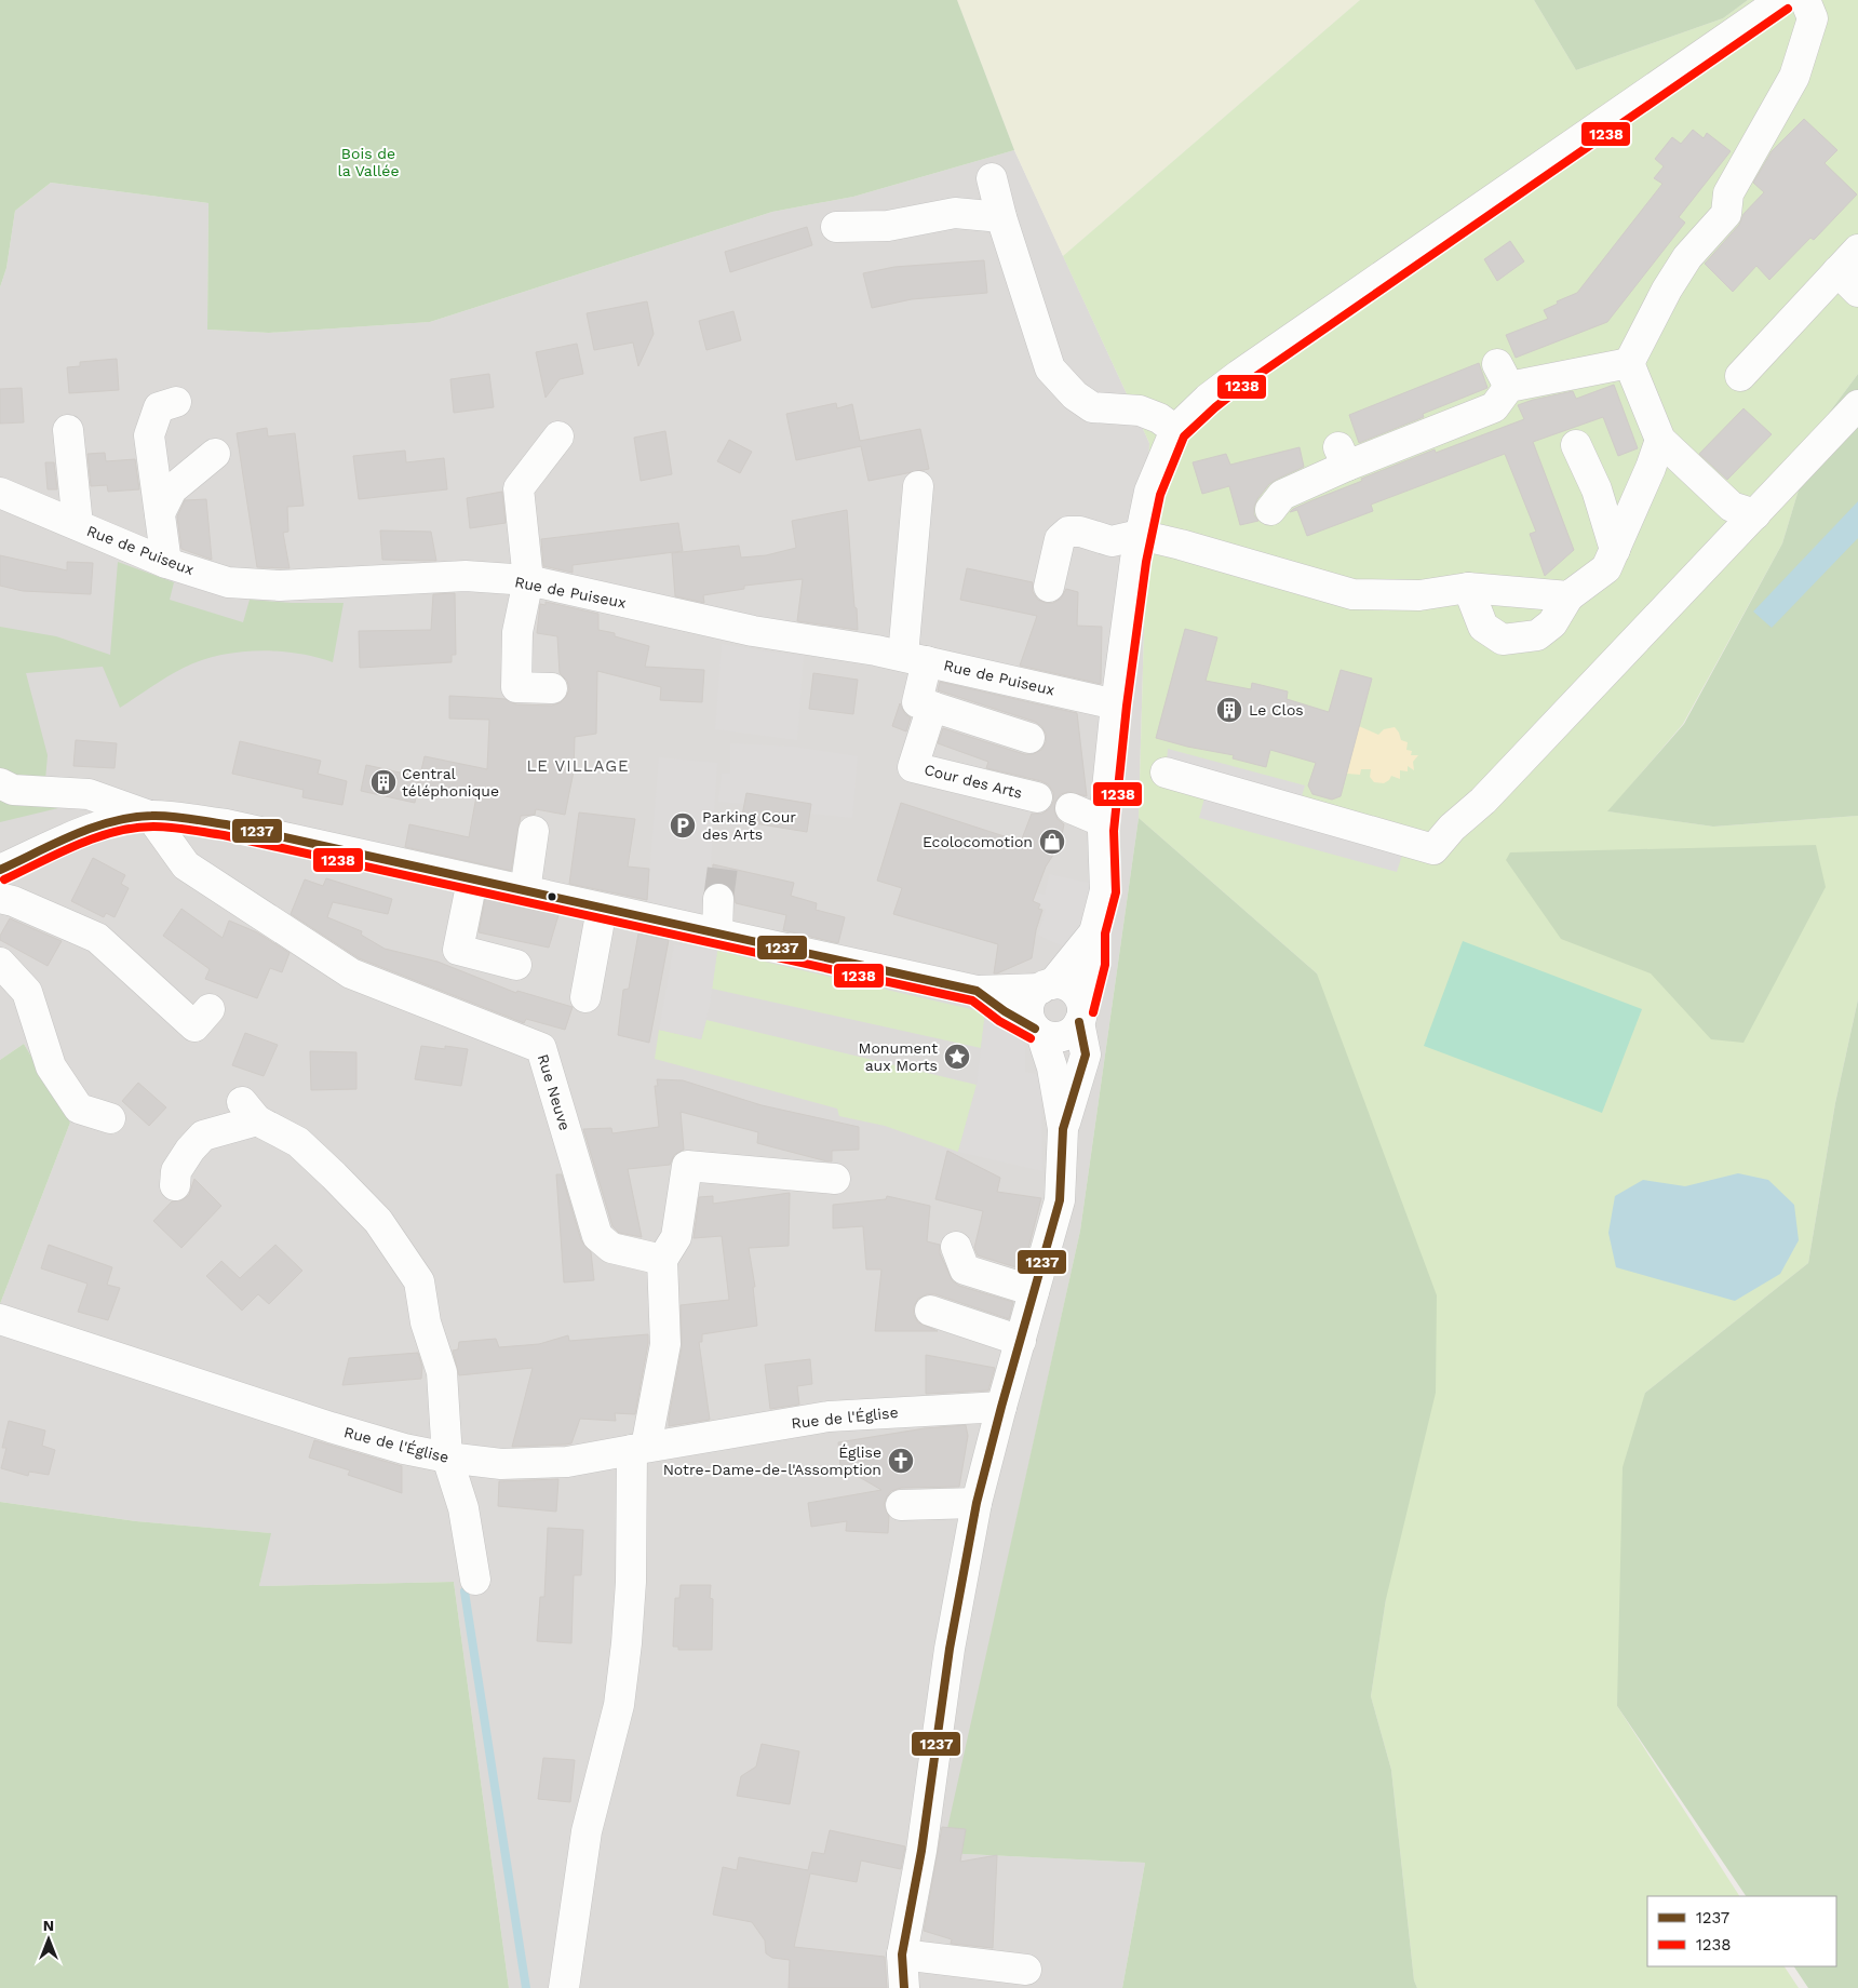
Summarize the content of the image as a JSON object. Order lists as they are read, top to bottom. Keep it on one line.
{"streets":{"street":["Rue de Puiseux","Cour des Arts","Rue Neuve","Rue de l'Église"]},"districts":["LE VILLAGE"],"parks":["Bois de la Vallée"],"places":{"building":["Le Clos","Central téléphonique"],"parking":["Parking Cour des Arts"],"shop":["Ecolocomotion"],"place":["Monument aux Morts"],"church":["Église Notre-Dame-de-l'Assomption"]},"lines":["transit line 1238","transit line 1237"],"legend":["1237","1238"],"north":"top"}
